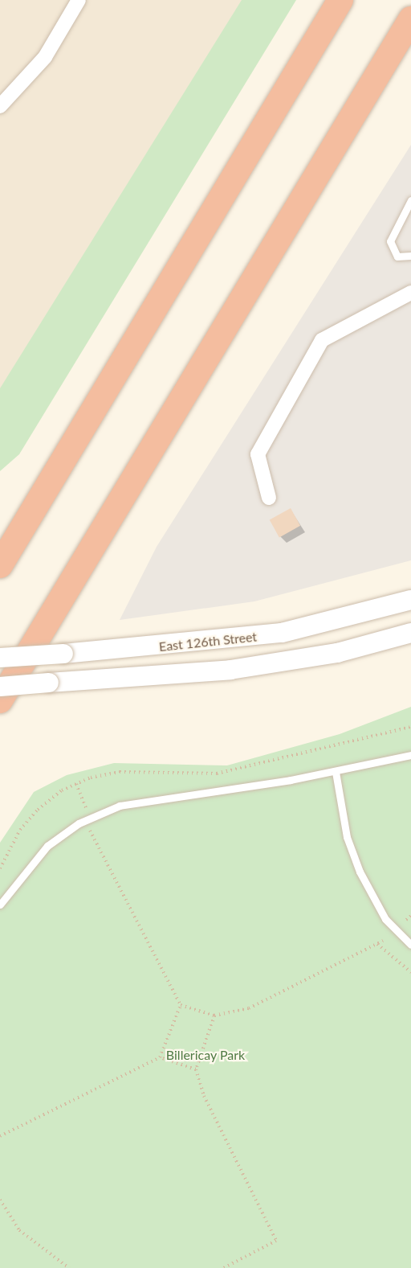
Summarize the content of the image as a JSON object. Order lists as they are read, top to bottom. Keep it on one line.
{"streets":{"main road":["East 126th Street"]},"parks":["Billericay Park"]}
